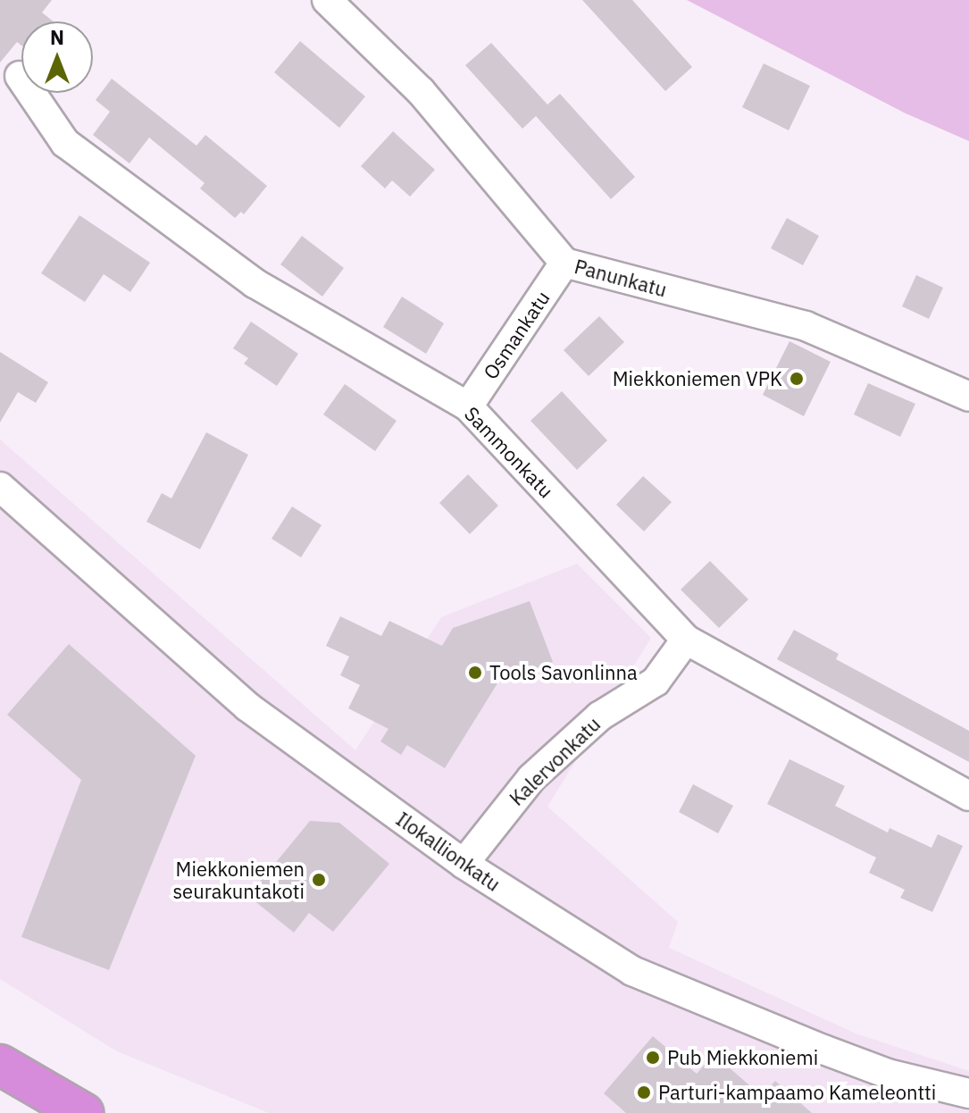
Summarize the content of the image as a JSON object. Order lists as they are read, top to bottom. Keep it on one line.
{"streets":{"street":["Panunkatu","Osmankatu","Sammonkatu","Kalervonkatu","Ilokallionkatu"]},"crossings":[["Panunkatu","Osmankatu"],["Osmankatu","Sammonkatu"],["Sammonkatu","Kalervonkatu"],["Kalervonkatu","Ilokallionkatu"]],"places":["Miekkoniemen VPK","Tools Savonlinna","Miekkoniemen seurakuntakoti","Pub Miekkoniemi","Parturi-kampaamo Kameleontti"],"north":"top"}
